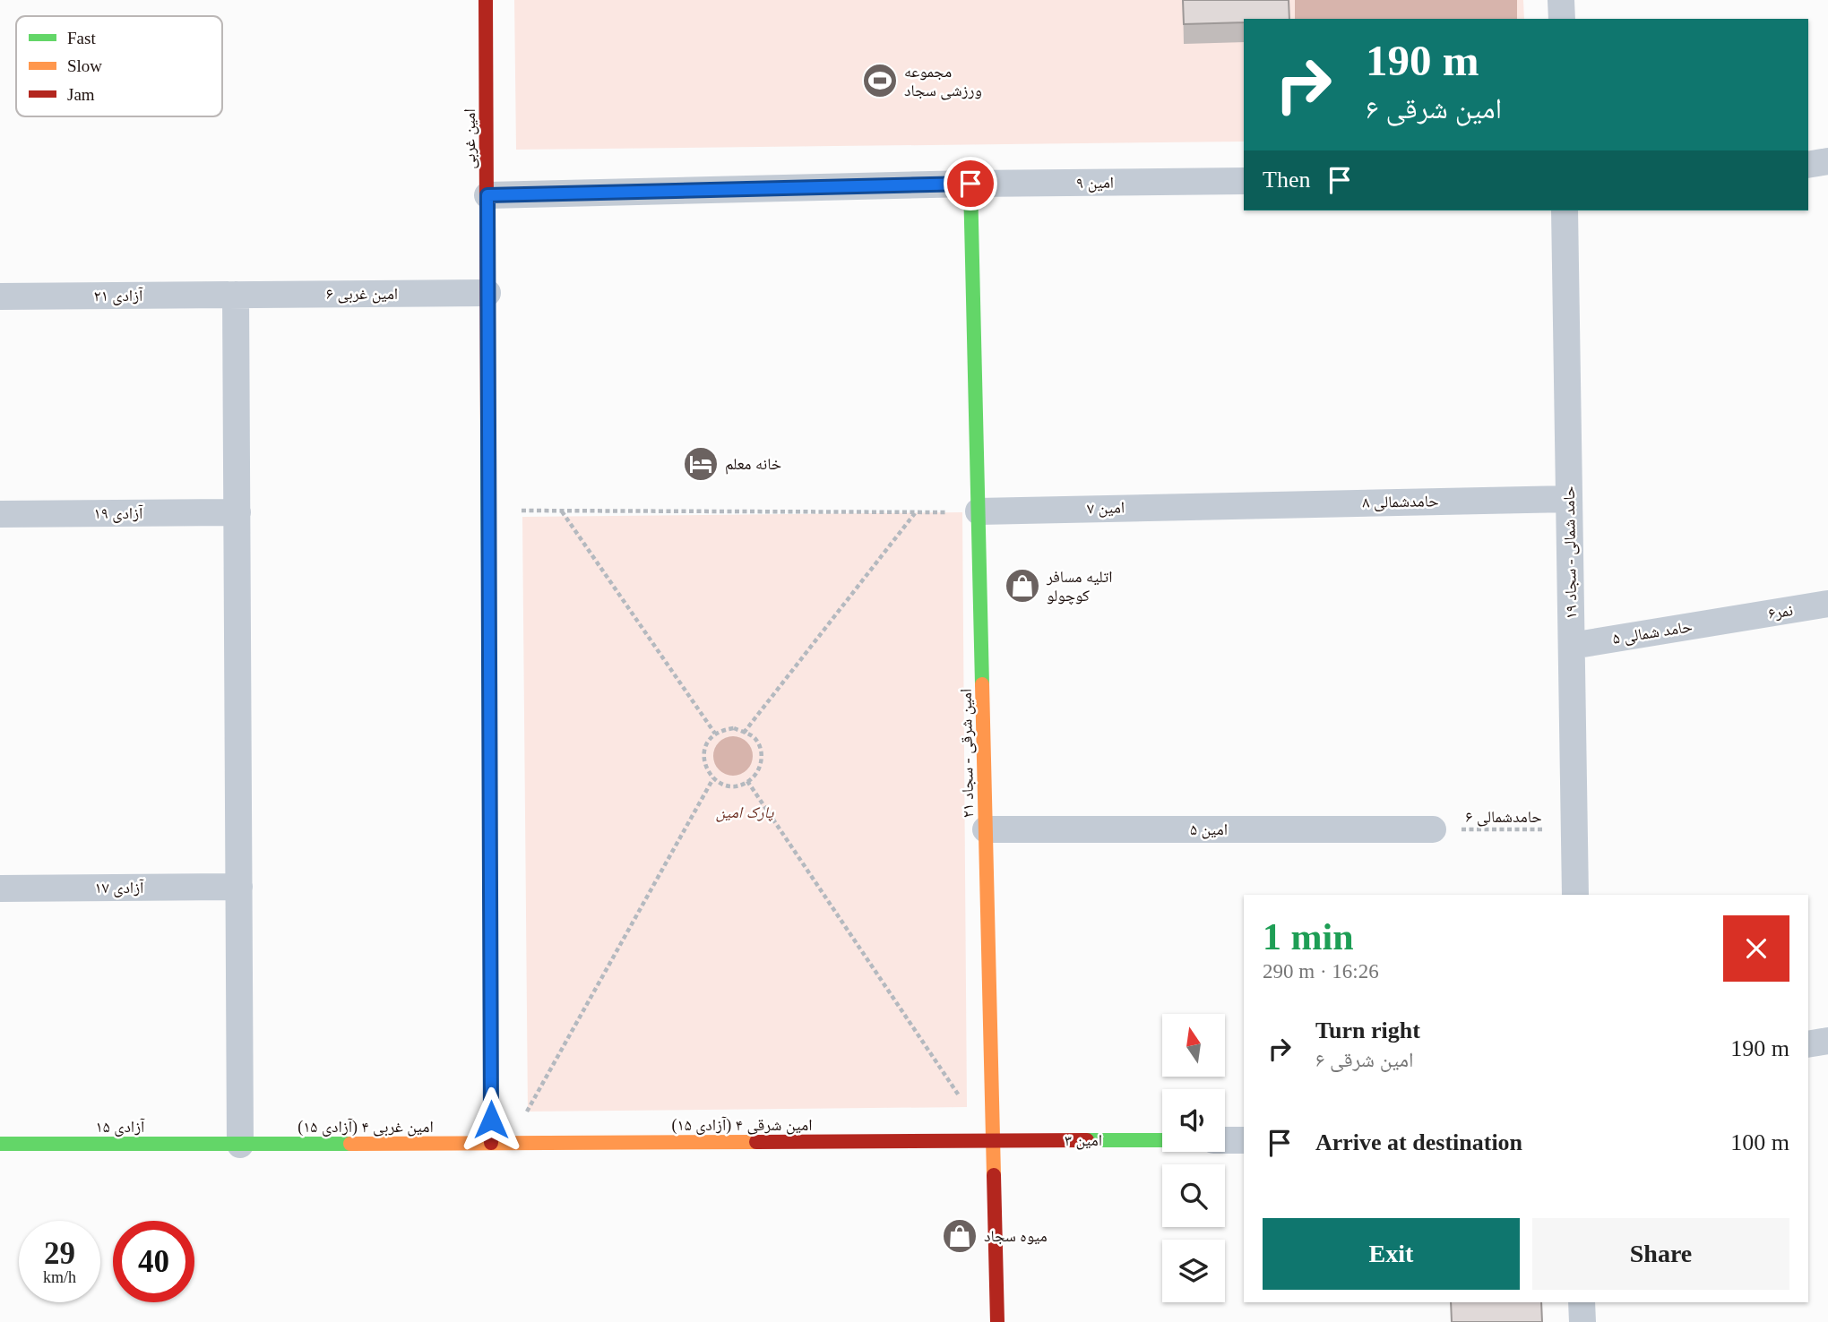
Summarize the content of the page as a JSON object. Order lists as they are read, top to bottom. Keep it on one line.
{"streets":{"street":["امین غربی","امین ۹","امین غربی ۶","آزادی ۲۱","حامدشمالی ۸","امین ۷","۱۹ آزادی","حامد شمالی - سجاد ۱۹","نمر۶","حامد شمالی ۵","امین شرقی - سجاد ۲۱","امین ۵","۱۷ آزادی","امین شرقی ۴ (آزادی ۱۵)","۱۵ آزادی","امین غربی ۴ (آزادی ۱۵)","امین ۳"],"path":["حامدشمالی ۶"]},"crossings":[["امین غربی","امین ۹"],["امین غربی","امین غربی ۶"],["امین غربی","امین شرقی ۴ (آزادی ۱۵)"],["امین غربی","امین غربی ۴ (آزادی ۱۵)"],["امین ۹","امین شرقی - سجاد ۲۱"],["امین غربی ۶","آزادی ۲۱"],["حامدشمالی ۸","امین ۷"],["حامدشمالی ۸","حامد شمالی - سجاد ۱۹"],["امین ۷","امین شرقی - سجاد ۲۱"],["حامد شمالی - سجاد ۱۹","حامد شمالی ۵"],["حامد شمالی - سجاد ۱۹","حامدشمالی ۶"],["نمر۶","حامد شمالی ۵"],["امین شرقی - سجاد ۲۱","امین ۵"],["امین شرقی - سجاد ۲۱","امین شرقی ۴ (آزادی ۱۵)"],["امین شرقی - سجاد ۲۱","امین ۳"],["حامدشمالی ۶","امین ۵"],["امین شرقی ۴ (آزادی ۱۵)","امین غربی ۴ (آزادی ۱۵)"],["امین شرقی ۴ (آزادی ۱۵)","امین ۳"],["۱۵ آزادی","امین غربی ۴ (آزادی ۱۵)"]],"parks":["پارک امین"],"places":{"sports":["مجموعه ورزشی سجاد"],"hotel":["خانه معلم"],"shop":["اتليه مسافر كوچولو","میوه سجاد"]},"legend":["Fast","Slow","Jam"],"north":"top","page":{"turn":["190 m","امین شرقی ۶"],"then":"Then","heading":["1 min","290 m · 16:26"],"list":[{"name":"Turn right","note":"امین شرقی ۶","value":"190 m"},{"name":"Arrive at destination","value":"100 m"}],"buttons":["Exit","Share"],"speed":"29 km/h","limit":"40"}}
